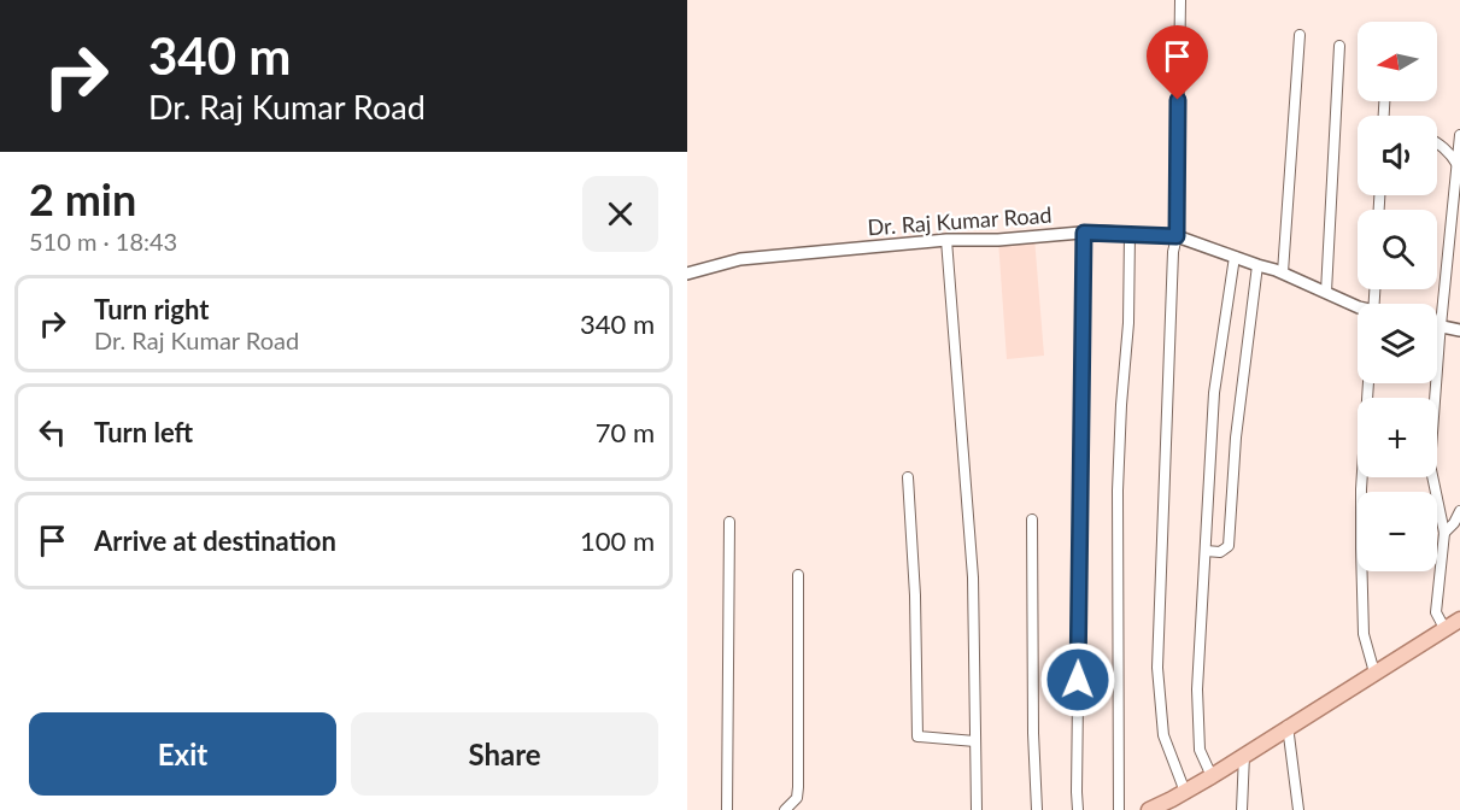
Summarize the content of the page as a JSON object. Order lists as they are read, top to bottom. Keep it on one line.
{"streets":{"street":["Dr. Raj Kumar Road"]},"north":"left","page":{"turn":["340 m","Dr. Raj Kumar Road"],"map_buttons":["+","−"],"heading":["2 min","510 m · 18:43"],"list":[{"name":"Turn right","note":"Dr. Raj Kumar Road","value":"340 m"},{"name":"Turn left","value":"70 m"},{"name":"Arrive at destination","value":"100 m"}],"buttons":["Exit","Share"]}}
